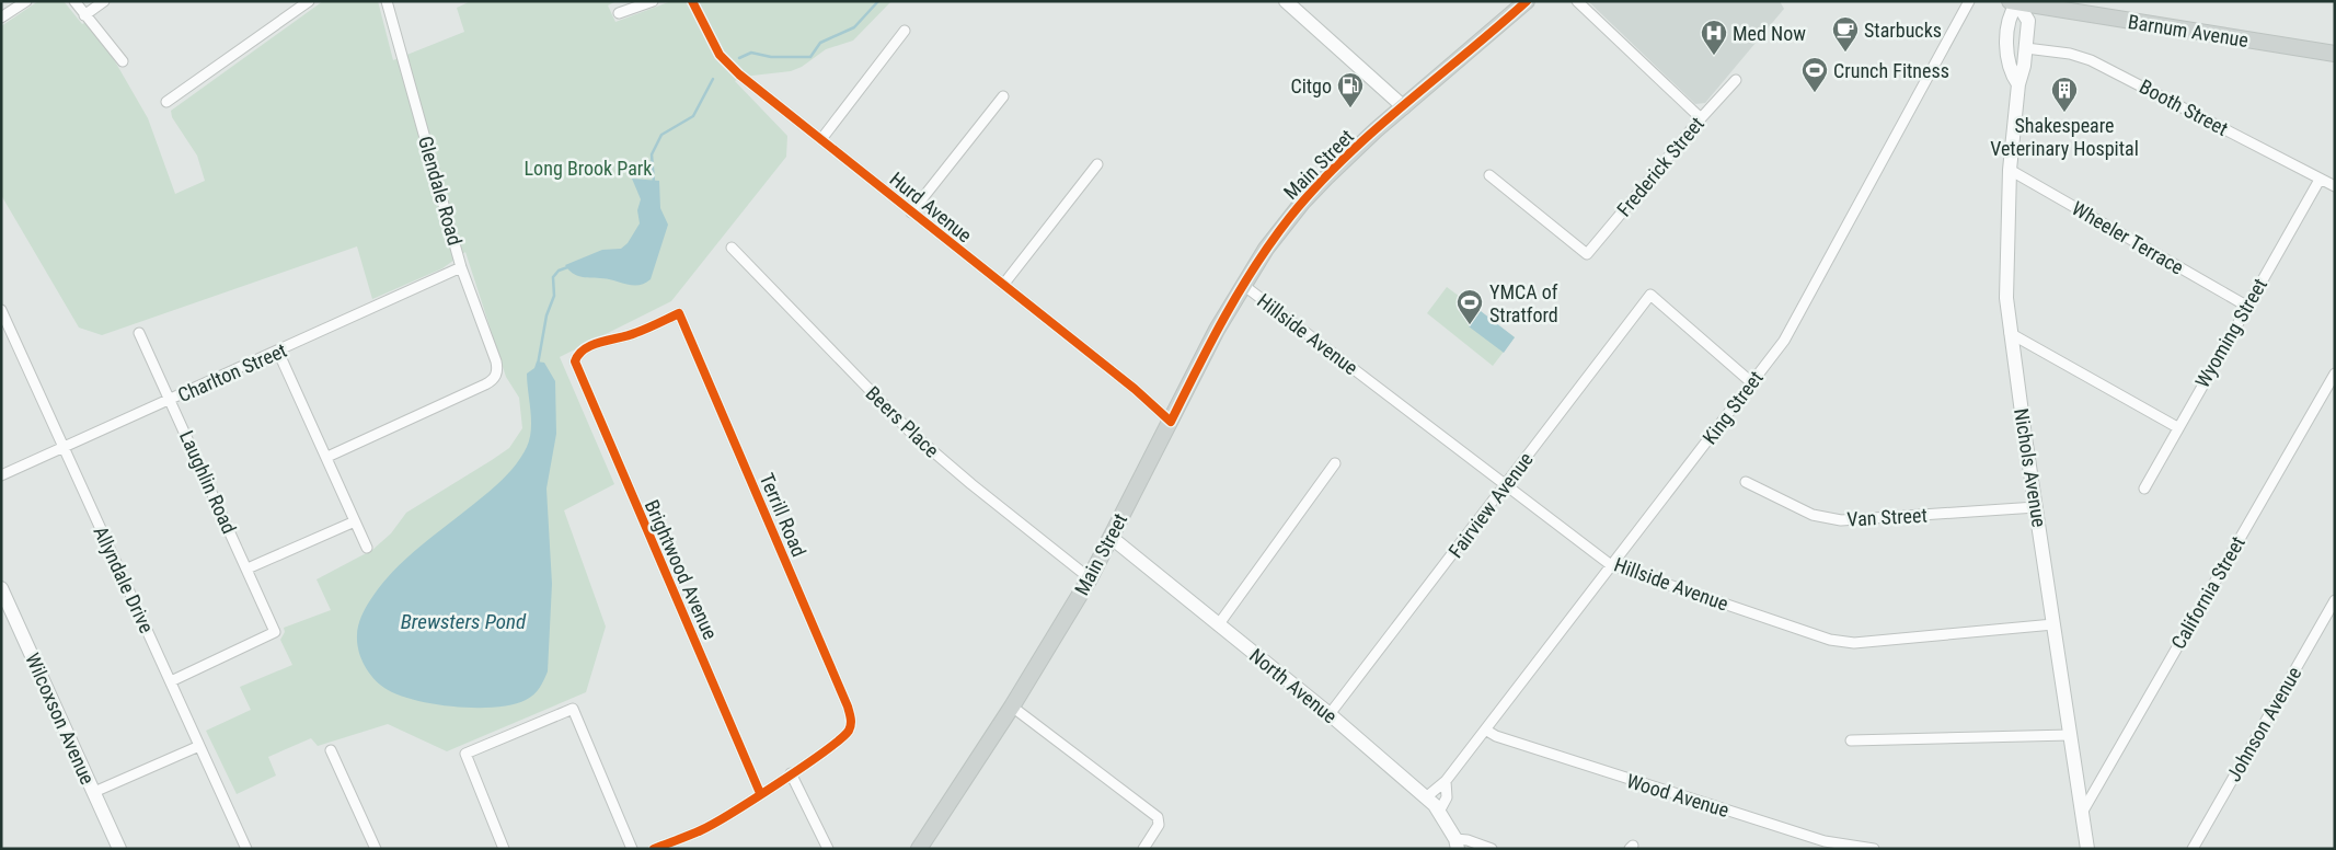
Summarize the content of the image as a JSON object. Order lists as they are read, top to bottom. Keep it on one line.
{"streets":{"main road":["Barnum Avenue","Main Street","Nichols Avenue","North Avenue","Wilcoxson Avenue"],"street":["Booth Street","Frederick Street","Glendale Road","Hurd Avenue","Wheeler Terrace","Wyoming Street","Hillside Avenue","Charlton Street","King Street","Beers Place","Laughlin Road","Fairview Avenue","Terrill Road","Van Street","Brightwood Avenue","Allyndale Drive","California Street","Johnson Avenue","Wood Avenue"]},"crossings":[["Barnum Avenue","Nichols Avenue"],["Booth Street","Wyoming Street"],["Booth Street","Nichols Avenue"],["Main Street","Hurd Avenue"],["Main Street","Hillside Avenue"],["Main Street","Beers Place"],["Main Street","North Avenue"],["Glendale Road","Charlton Street"],["Wheeler Terrace","Wyoming Street"],["Wheeler Terrace","Nichols Avenue"],["Hillside Avenue","King Street"],["Hillside Avenue","Nichols Avenue"],["Hillside Avenue","Fairview Avenue"],["Charlton Street","Laughlin Road"],["Charlton Street","Allyndale Drive"],["King Street","Fairview Avenue"],["King Street","North Avenue"],["King Street","Wood Avenue"],["Nichols Avenue","Van Street"],["Nichols Avenue","California Street"],["Laughlin Road","Allyndale Drive"],["Fairview Avenue","North Avenue"],["Terrill Road","Brightwood Avenue"]],"water":["Brewsters Pond"],"parks":["Long Brook Park"],"places":{"cafe":["Starbucks"],"hospital":["Med Now"],"sports":["Crunch Fitness","YMCA of Stratford"],"fuel station":["Citgo"],"building":["Shakespeare Veterinary Hospital"]}}
